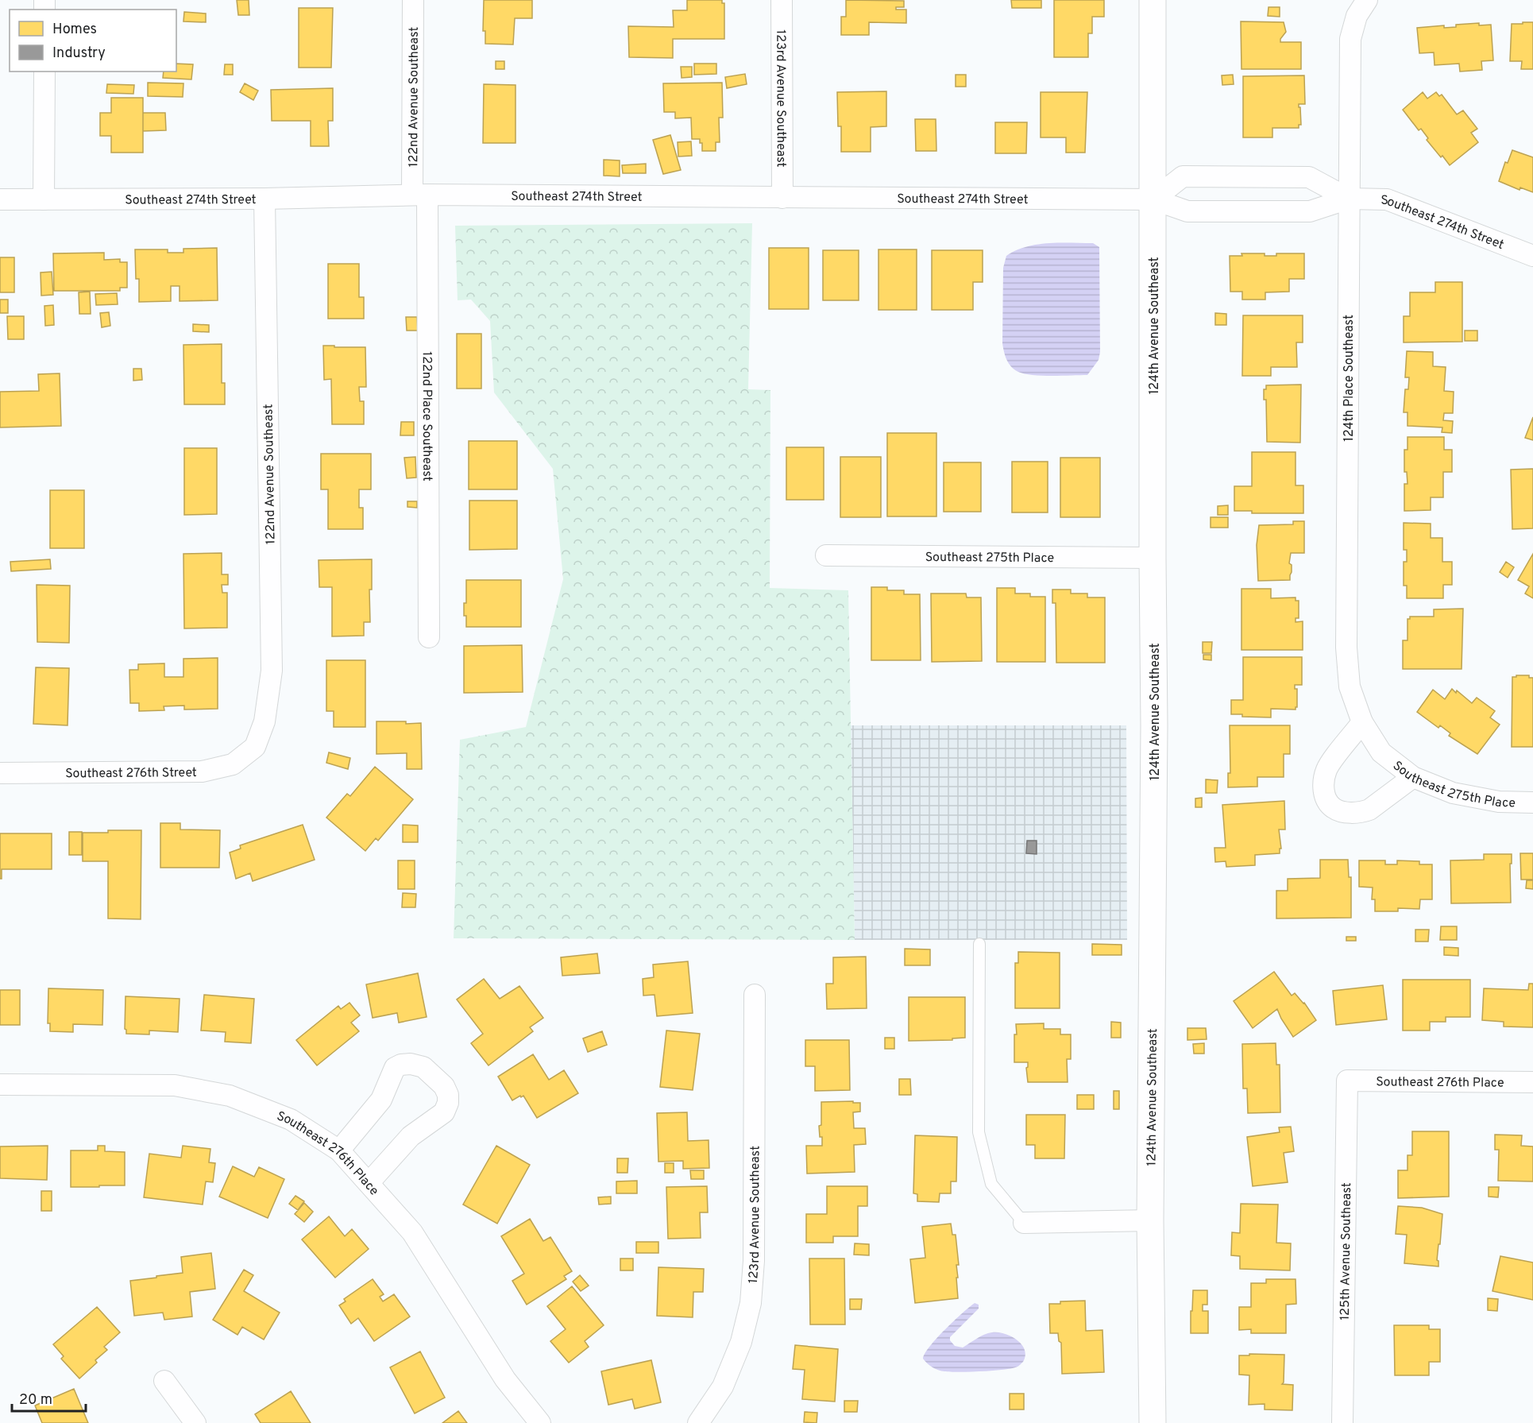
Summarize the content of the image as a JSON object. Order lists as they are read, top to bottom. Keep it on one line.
{"streets":{"street":["122nd Avenue Southeast","123rd Avenue Southeast","Southeast 274th Street","124th Avenue Southeast","124th Place Southeast","122nd Place Southeast","Southeast 275th Place","Southeast 276th Street","Southeast 276th Place","125th Avenue Southeast"]},"crossings":[["122nd Avenue Southeast","Southeast 274th Street"],["122nd Avenue Southeast","122nd Place Southeast"],["122nd Avenue Southeast","Southeast 276th Street"],["123rd Avenue Southeast","Southeast 274th Street"],["Southeast 274th Street","124th Avenue Southeast"],["Southeast 274th Street","124th Place Southeast"],["Southeast 274th Street","122nd Place Southeast"],["124th Avenue Southeast","Southeast 275th Place"],["124th Place Southeast","Southeast 275th Place"],["Southeast 276th Place","125th Avenue Southeast"]],"legend":["Homes","Industry"],"scale_bar":"20 m"}
